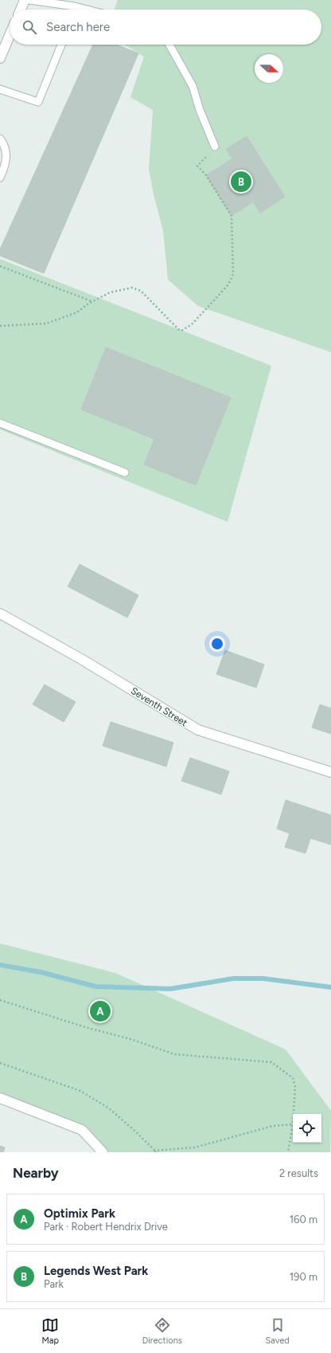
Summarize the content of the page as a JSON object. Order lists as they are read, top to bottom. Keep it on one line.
{"streets":{"street":["Seventh Street"]},"north":"right","page":{"search":"Search here","pins":["B","A"],"heading":["Nearby","2 results"],"list":[{"mark":"A","name":"Optimix Park","note":"Park · Robert Hendrix Drive","value":"160 m"},{"mark":"B","name":"Legends West Park","note":"Park","value":"190 m"}],"nav":["Map","Directions","Saved"]}}
